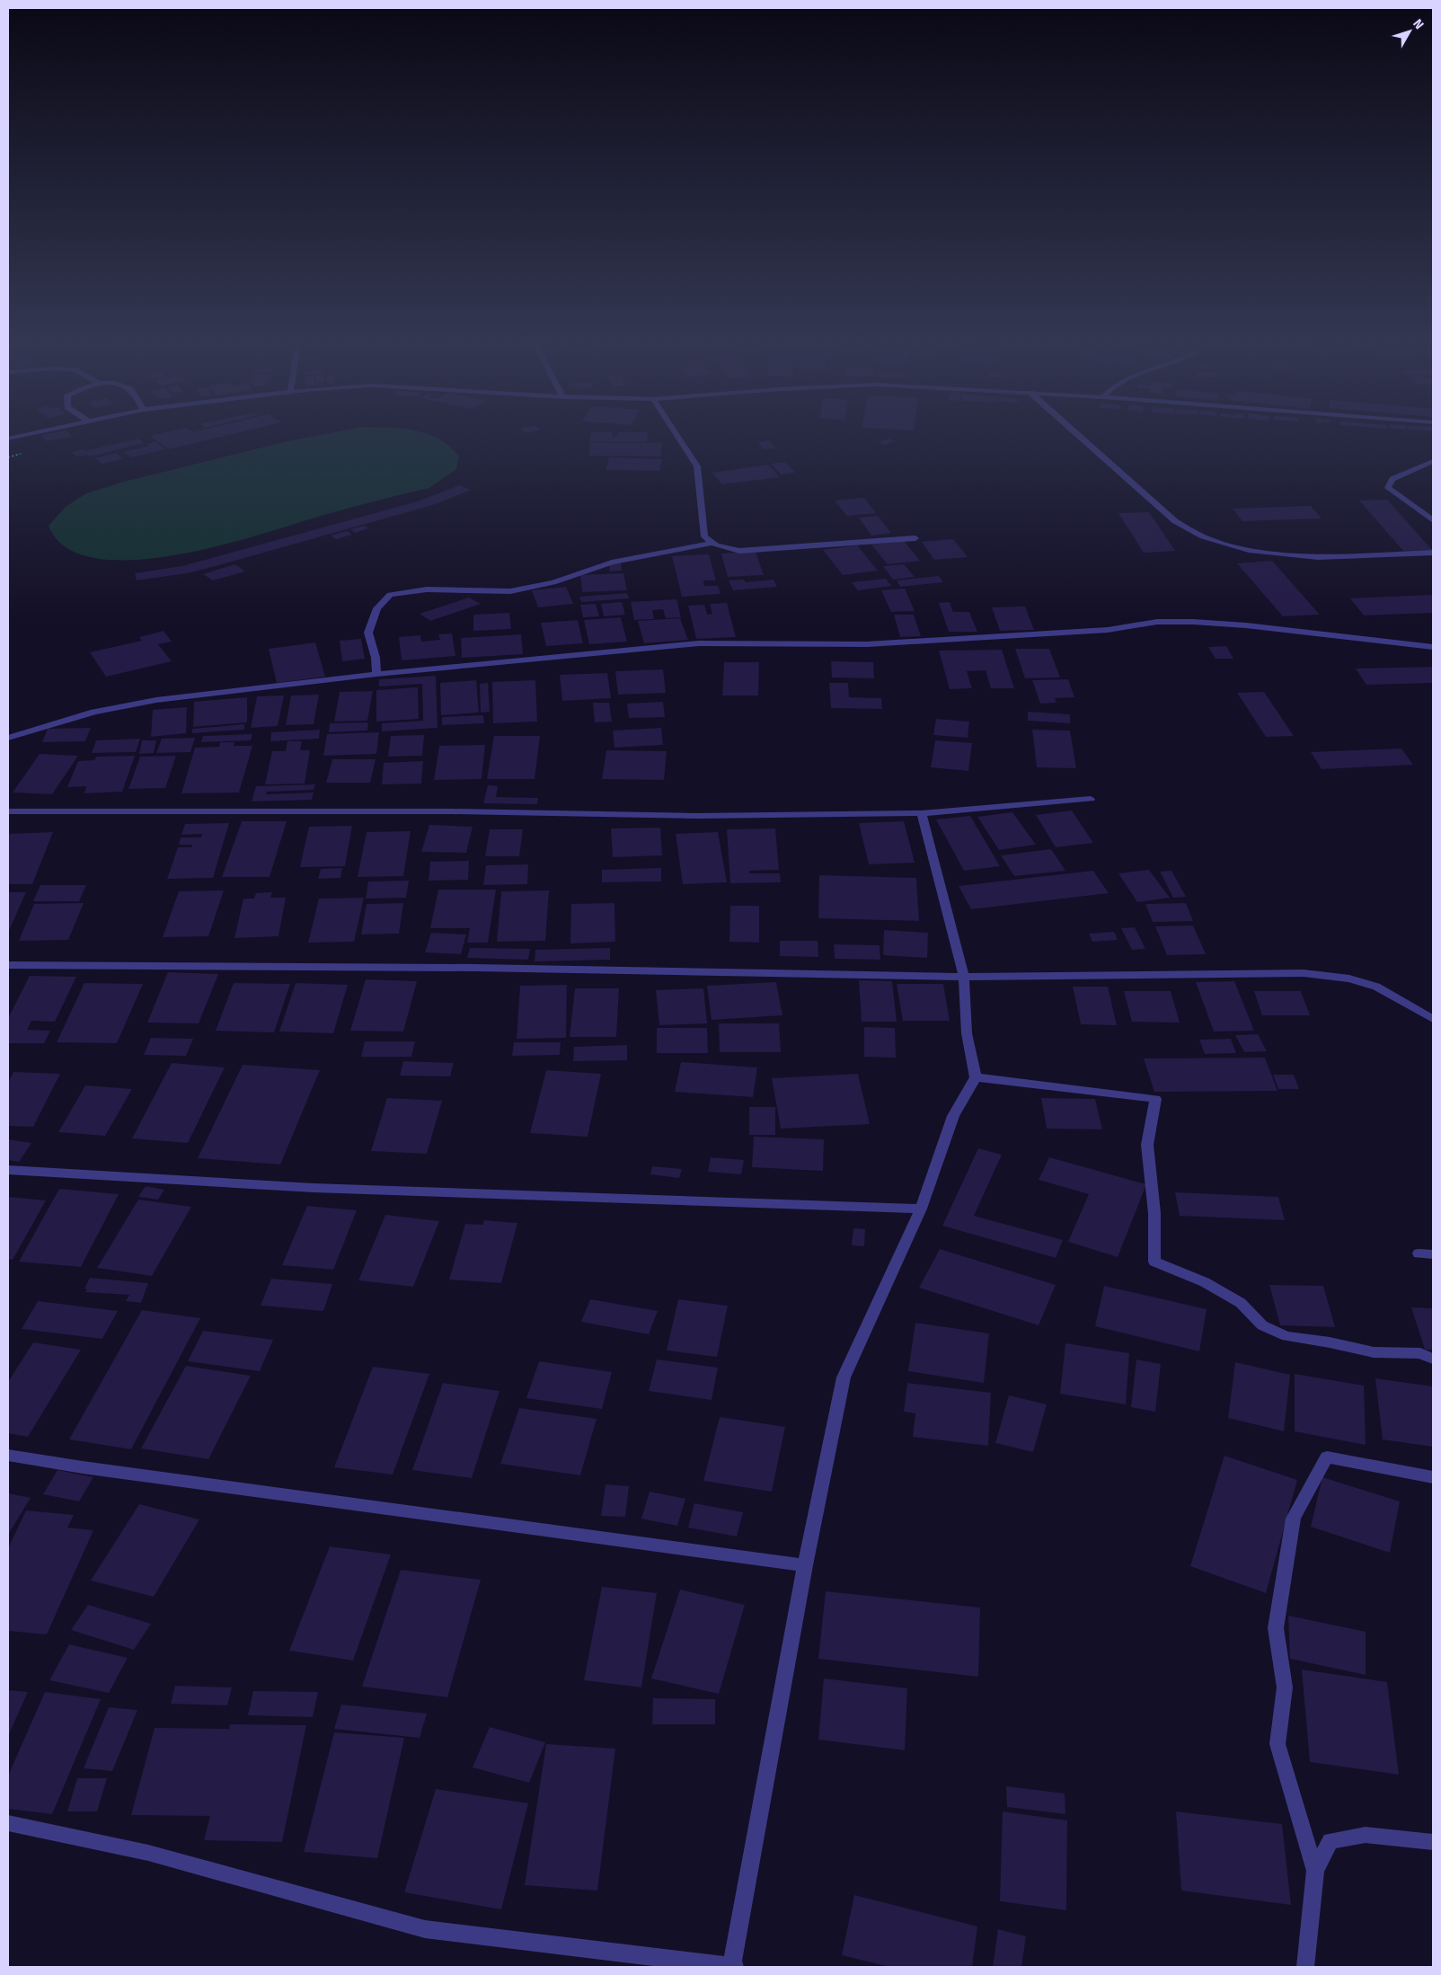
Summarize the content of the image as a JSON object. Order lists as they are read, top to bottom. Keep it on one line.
{"north":"top right"}
